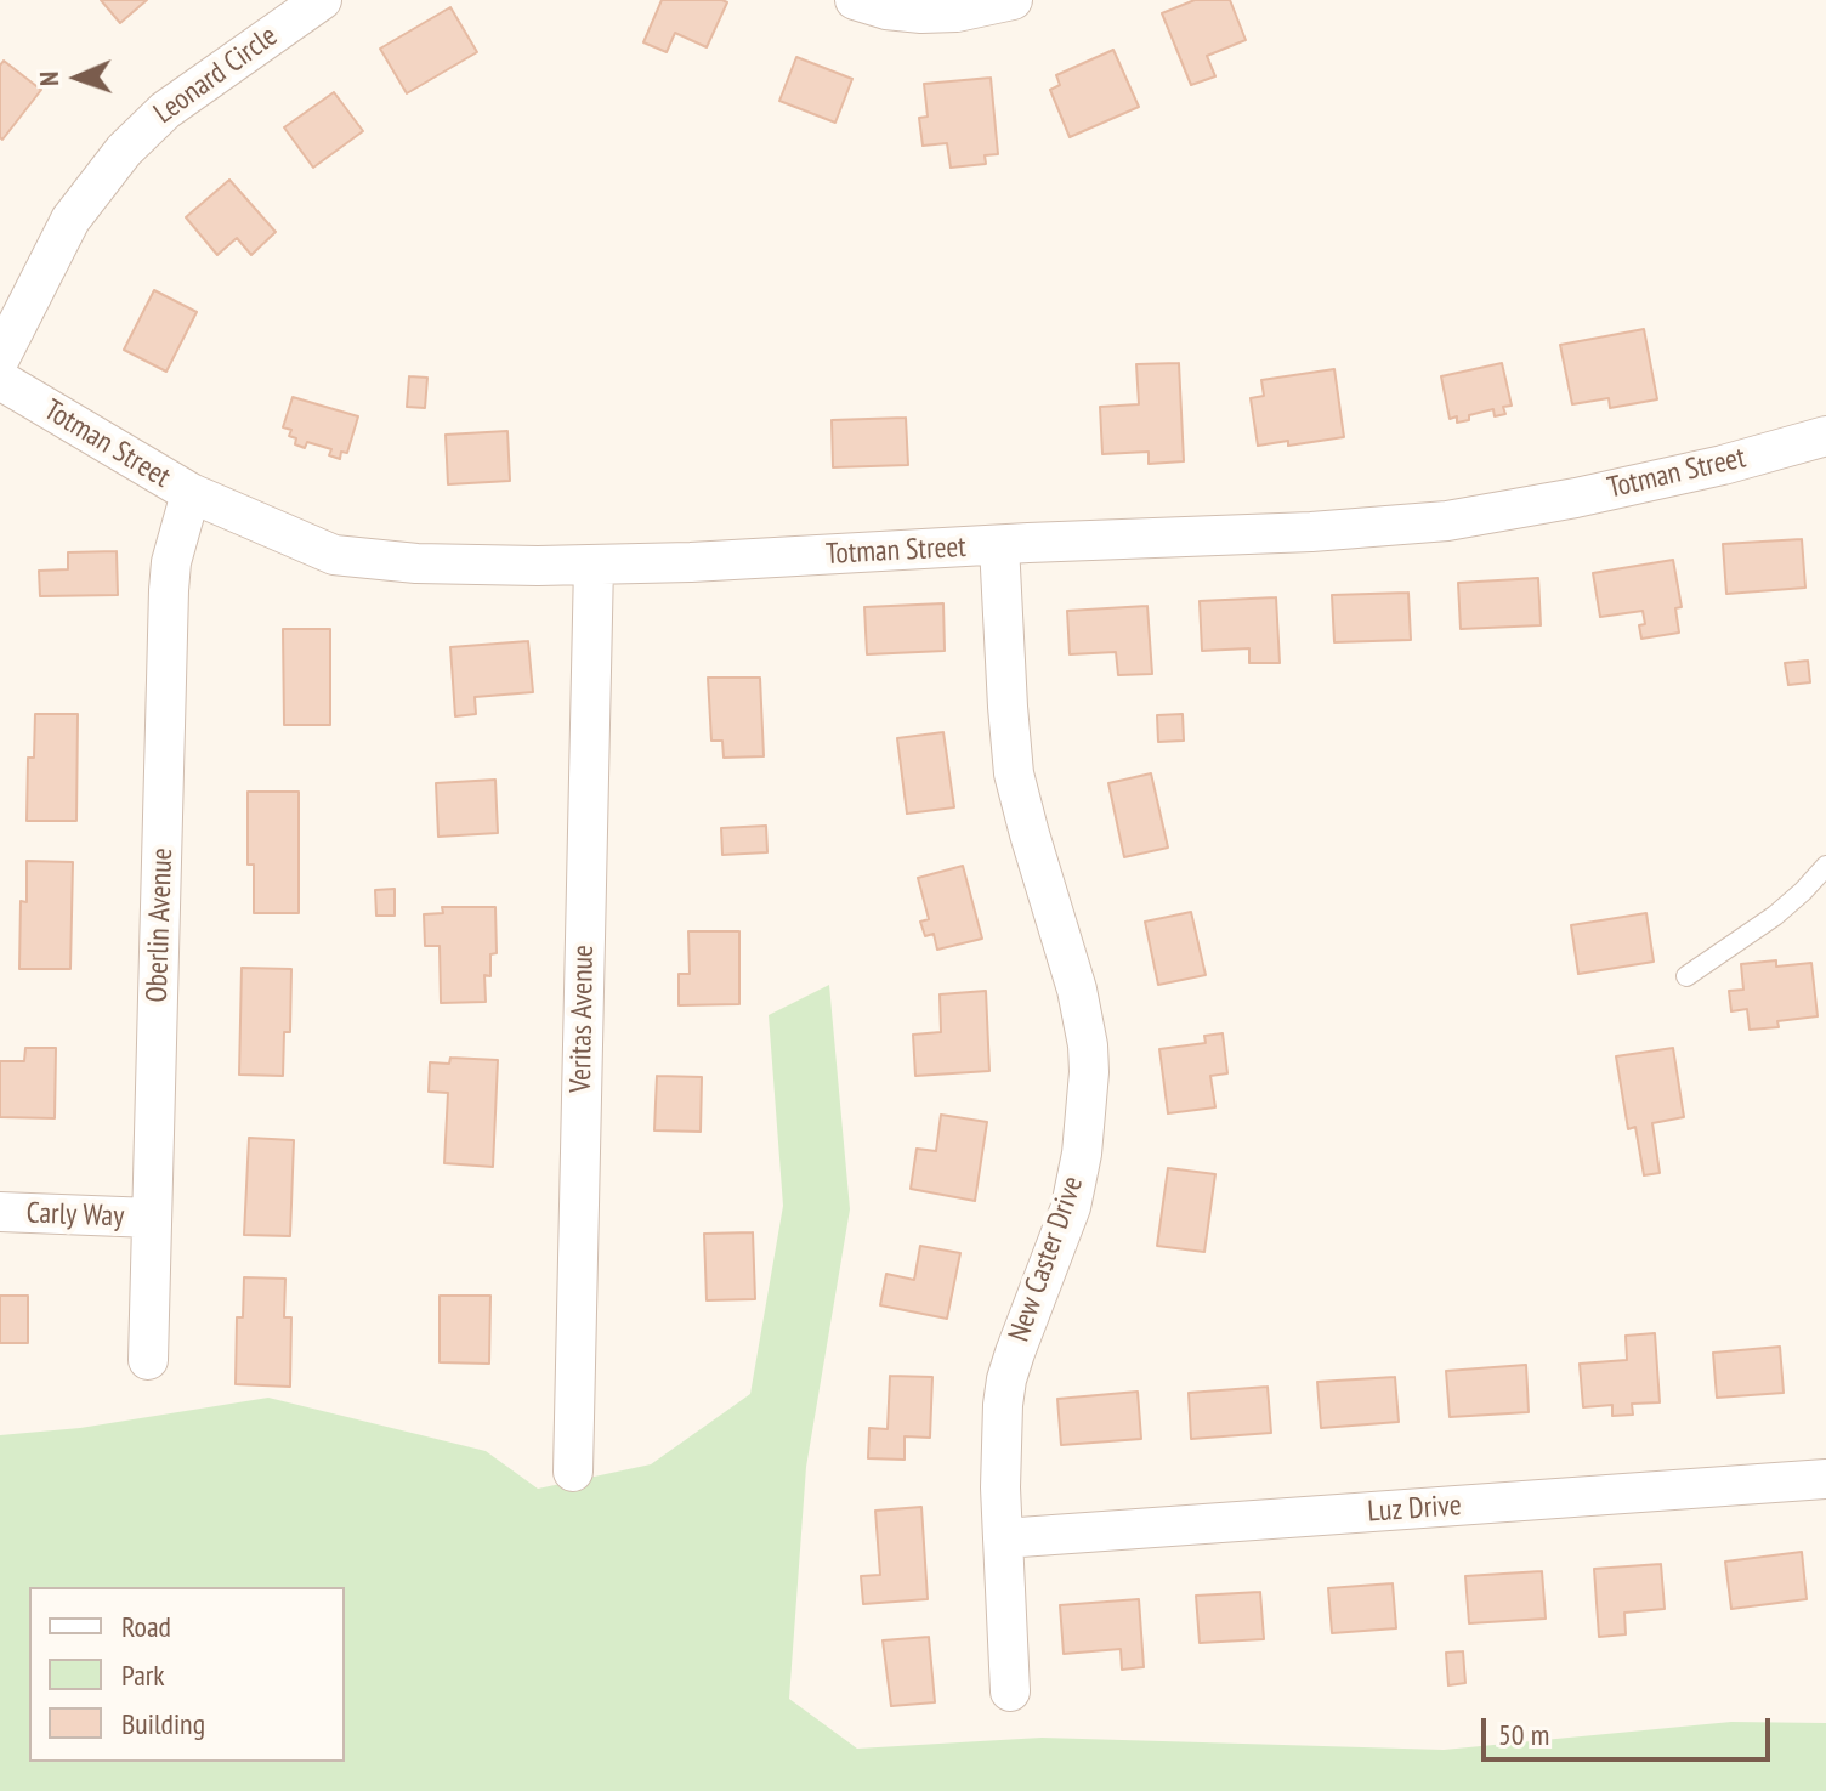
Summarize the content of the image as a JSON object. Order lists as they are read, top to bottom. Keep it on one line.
{"streets":{"street":["Leonard Circle","Totman Street","Oberlin Avenue","Veritas Avenue","Carly Way","New Caster Drive","Luz Drive"]},"crossings":[["Totman Street","Oberlin Avenue"],["Totman Street","Veritas Avenue"],["Totman Street","New Caster Drive"],["Oberlin Avenue","Carly Way"],["New Caster Drive","Luz Drive"]],"legend":["Road","Park","Building"],"scale_bar":"50 m","north":"left"}
